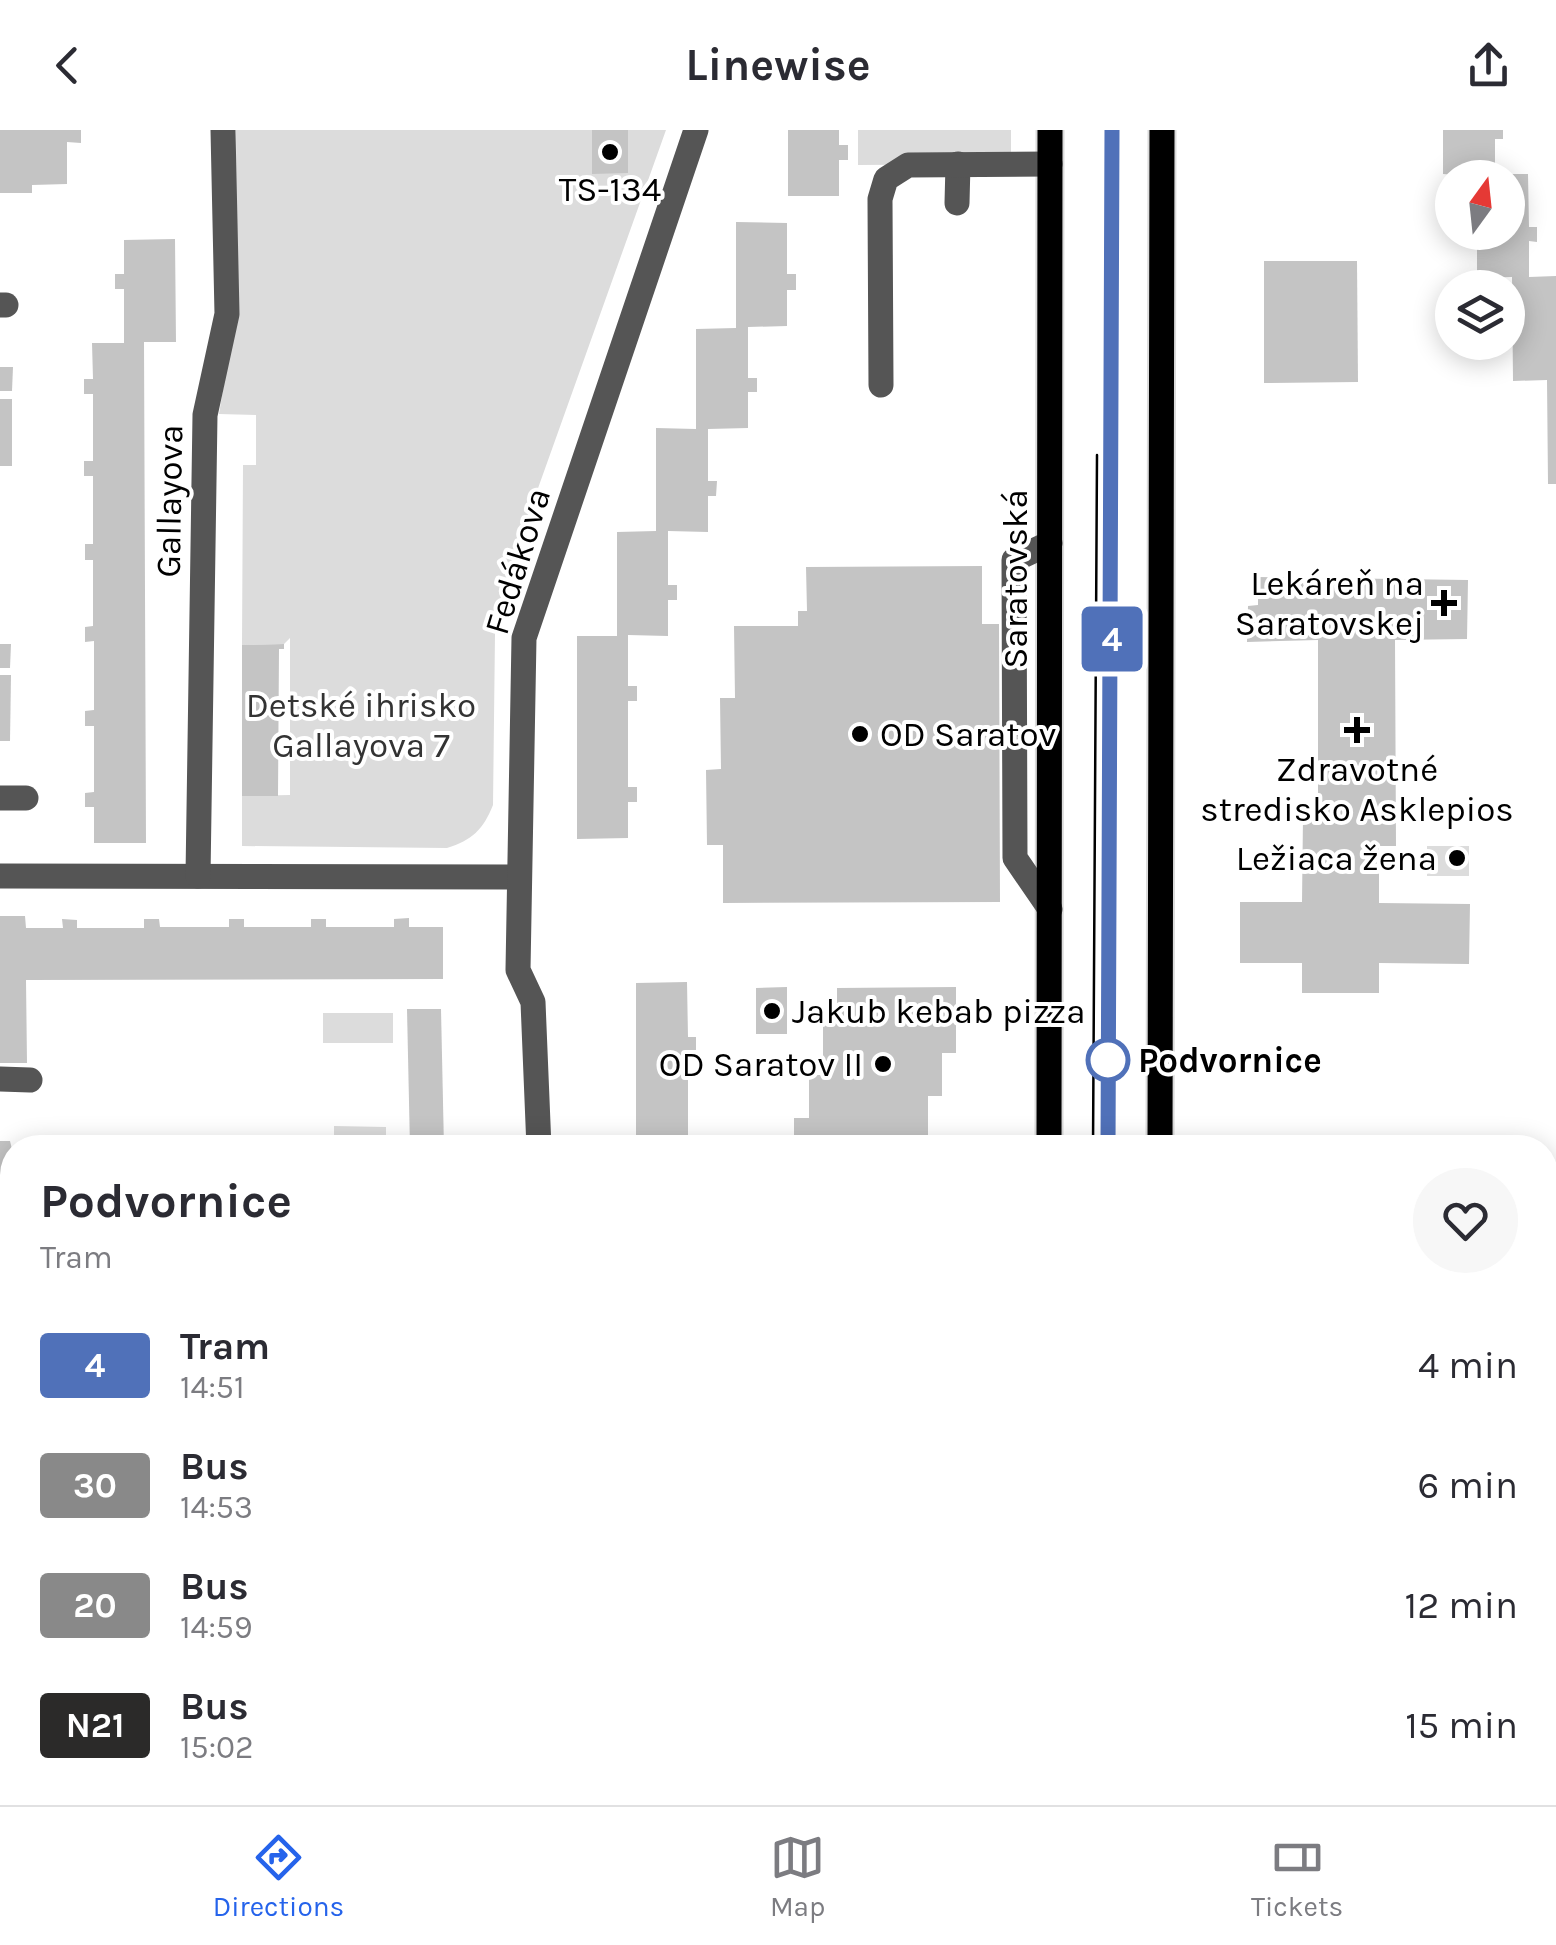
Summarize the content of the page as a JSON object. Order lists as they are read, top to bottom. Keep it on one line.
{"streets":{"main road":["Saratovská"],"street":["Gallayova","Fedákova"]},"parks":["Detské ihrisko Gallayova 7"],"places":{"other":["TS-134","OD Saratov","Ležiaca žena","Jakub kebab pizza","Podvornice","OD Saratov II"],"health":["Lekáreň na Saratovskej","Zdravotné stredisko Asklepios"]},"lines":["tram line 4"],"north":"top","page":{"header":"Linewise","on_map":"4","heading":["Podvornice","Tram"],"list":[{"mark":"4","name":"Tram","note":"14:51","value":"4 min"},{"mark":"30","name":"Bus","note":"14:53","value":"6 min"},{"mark":"20","name":"Bus","note":"14:59","value":"12 min"},{"mark":"N21","name":"Bus","note":"15:02","value":"15 min"}],"tabs":["Directions","Map","Tickets"]}}
